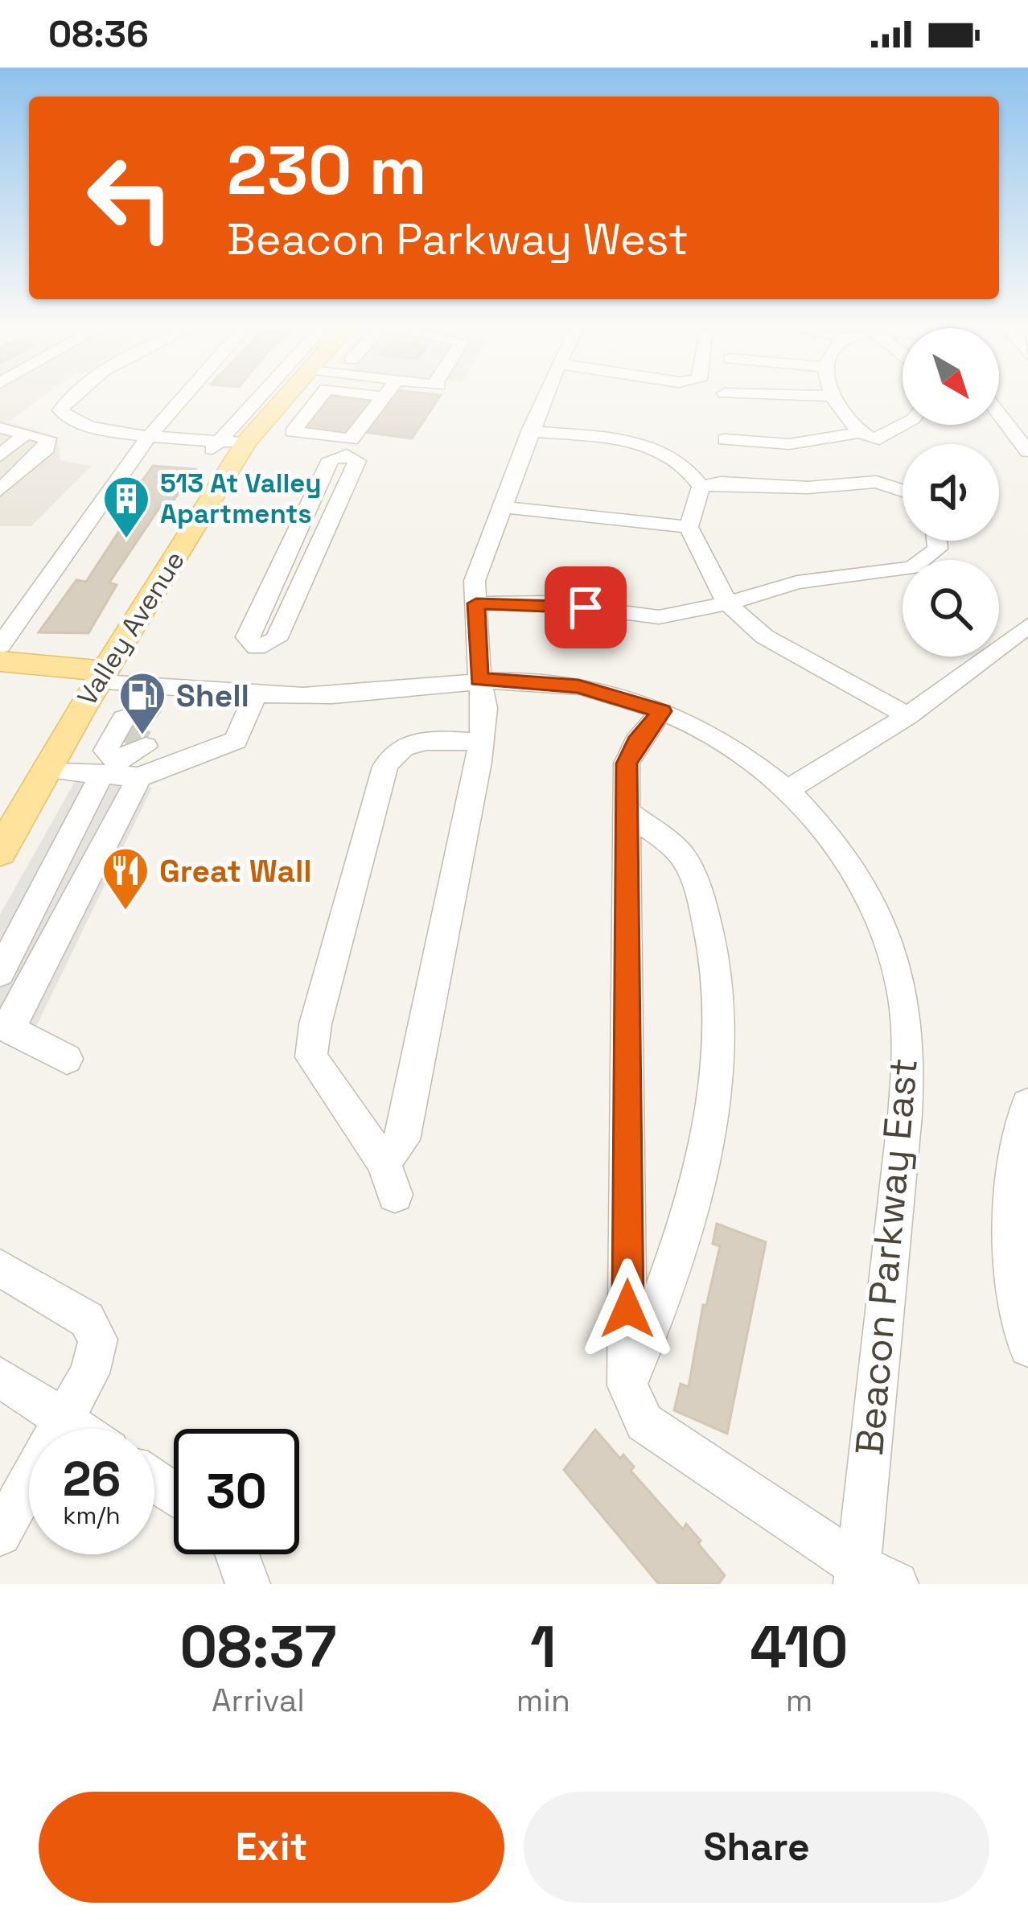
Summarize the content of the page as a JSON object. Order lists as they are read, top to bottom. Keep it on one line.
{"streets":{"main road":["Valley Avenue"],"street":["Beacon Parkway East"]},"crossings":[["Valley Avenue","Beacon Parkway East"]],"places":{"building":["513 At Valley Apartments"],"fuel station":["Shell"],"restaurant":["Great Wall"]},"north":"bottom right","page":{"status":"08:36","turn":["230 m","Beacon Parkway West"],"speed":"26 km/h","limit":"30","eta":["08:37","Arrival","1","min","410","m"],"buttons":["Exit","Share"]}}
